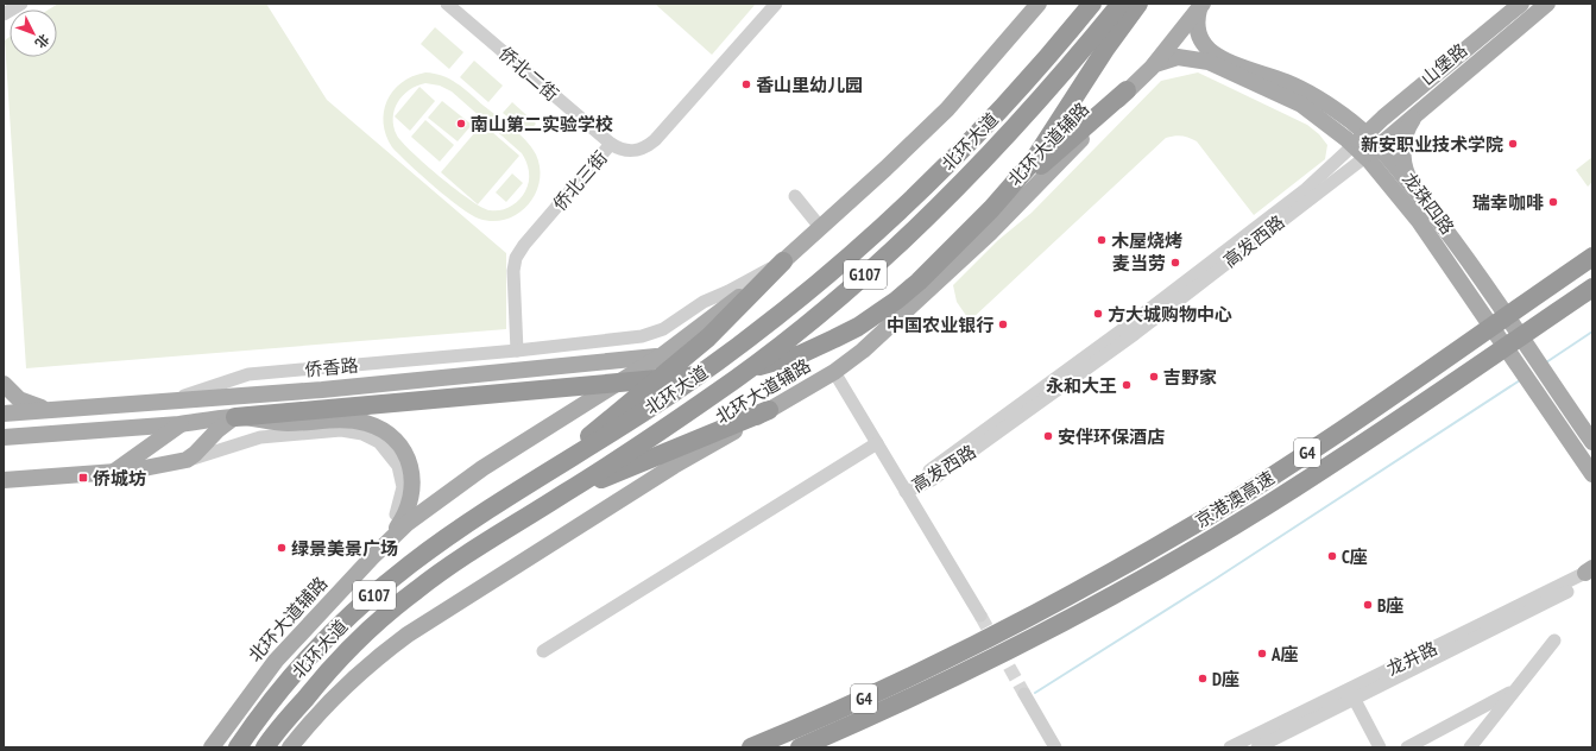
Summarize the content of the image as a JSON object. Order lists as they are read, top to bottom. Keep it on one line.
{"streets":{"highway":["北环大道","G107","G4","京港澳高速"],"main road":["山堡路","北环大道辅路","龙珠四路","侨香路"],"street":["侨北二街","侨北三街","高发西路","龙井路"]},"crossings":[["山堡路","龙珠四路"],["山堡路","高发西路"],["侨北二街","侨北三街"],["北环大道辅路","龙珠四路"],["北环大道辅路","侨香路"],["龙珠四路","高发西路"]],"places":{"other":["香山里幼儿园","南山第二实验学校","新安职业技术学院","瑞幸咖啡","木屋烧烤","麦当劳","方大城购物中心","中国农业银行","吉野家","永和大王","安伴环保酒店","绿景美景广场","C座","B座","A座","D座"],"transit":["侨城坊"]},"north":"bottom right"}
